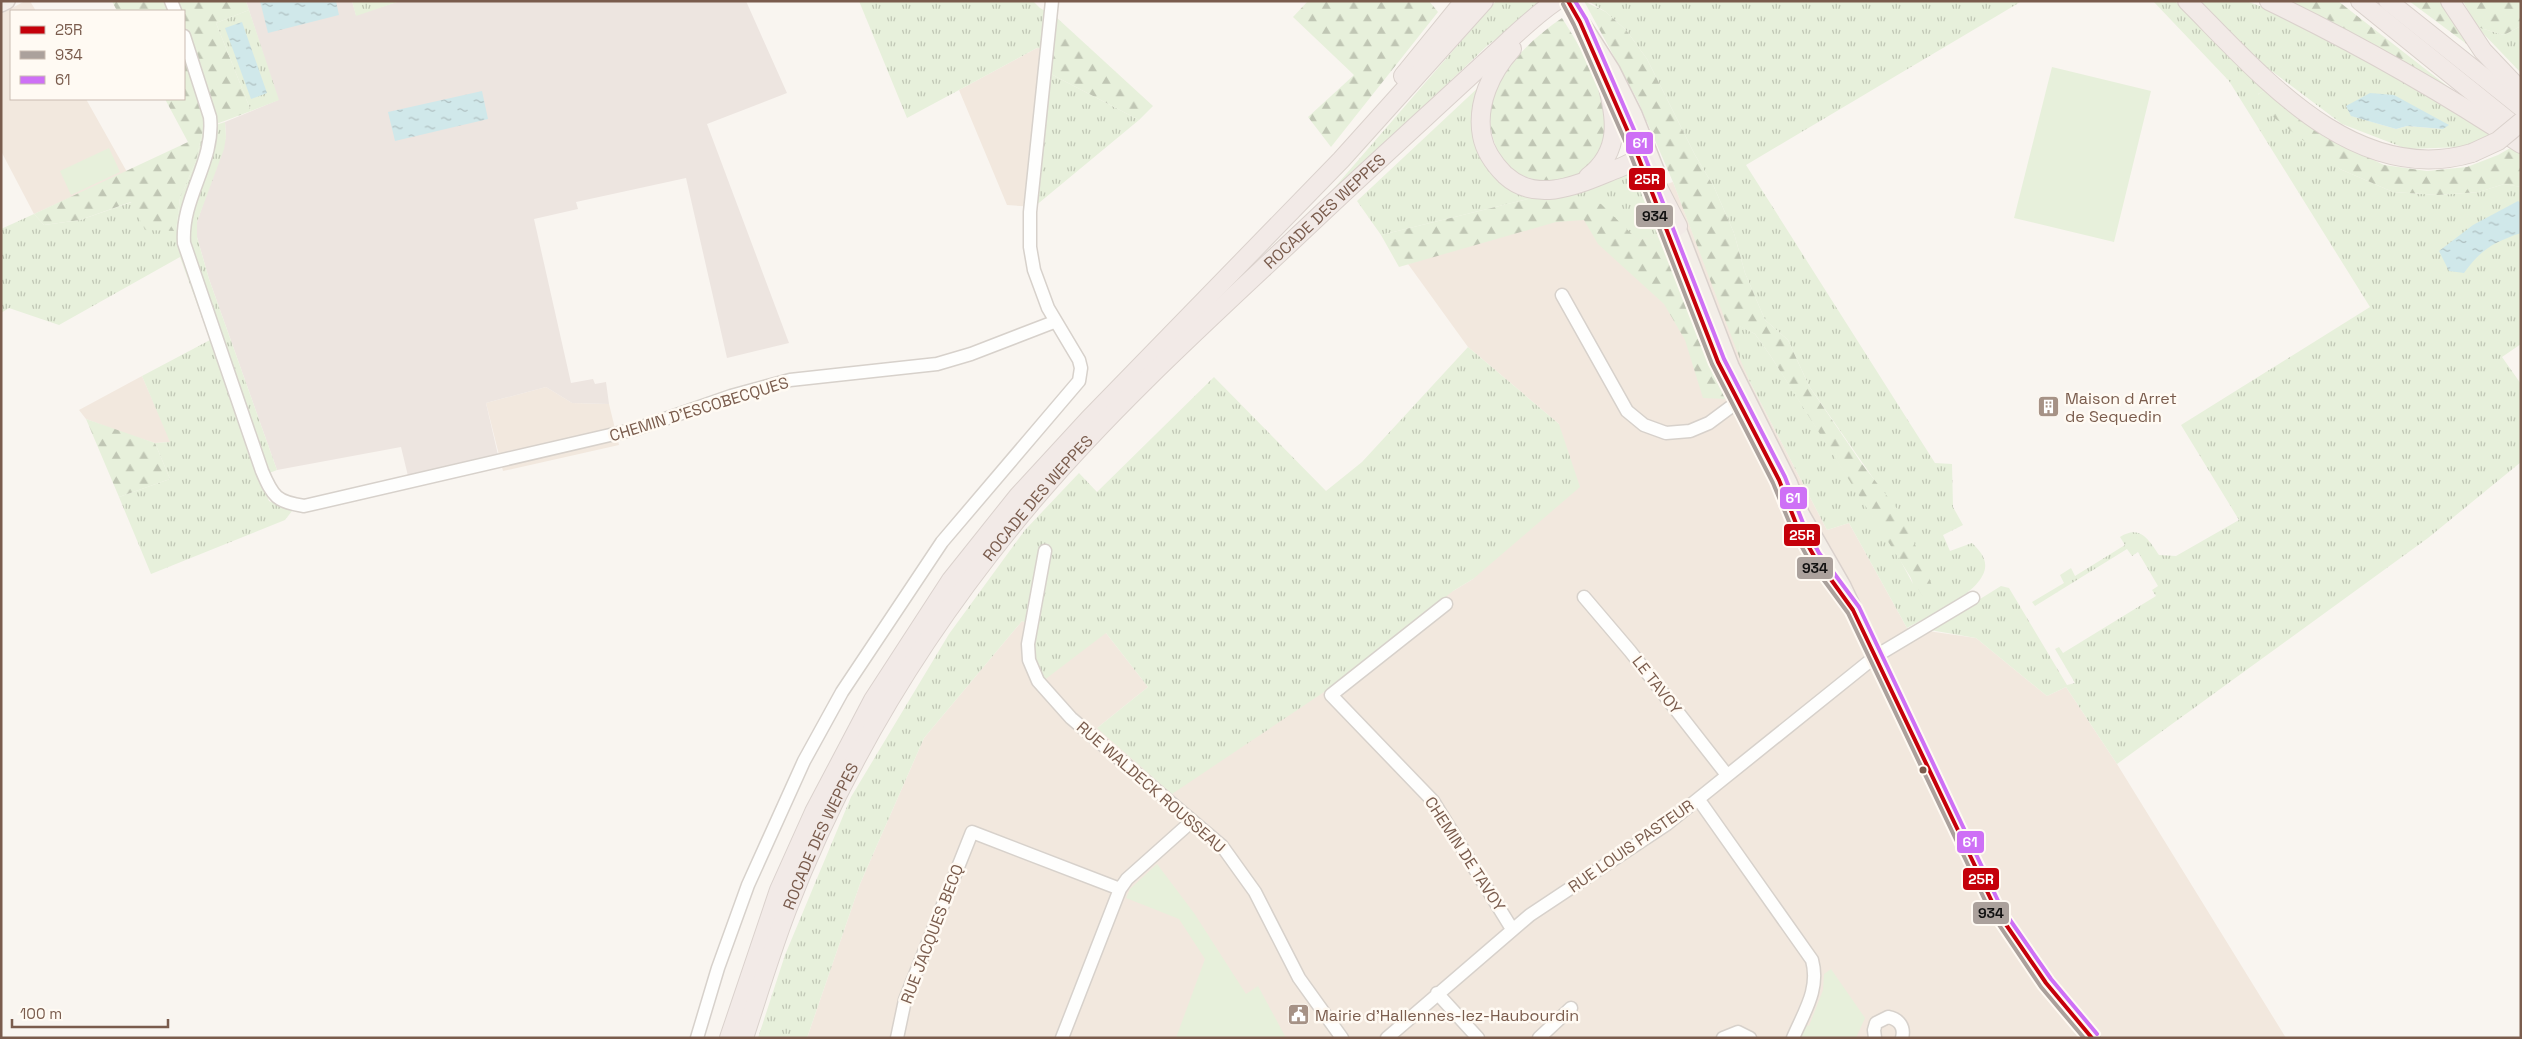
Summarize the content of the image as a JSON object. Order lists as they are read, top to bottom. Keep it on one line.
{"streets":{"highway":["ROCADE DES WEPPES"],"street":["CHEMIN D'ESCOBECQUES","LE TAVOY","RUE WALDECK ROUSSEAU","RUE LOUIS PASTEUR","CHEMIN DE TAVOY","RUE JACQUES BECQ"]},"crossings":[["LE TAVOY","RUE LOUIS PASTEUR"],["RUE LOUIS PASTEUR","CHEMIN DE TAVOY"]],"places":{"building":["Maison d Arret de Sequedin"],"public building":["Mairie d'Hallennes-lez-Haubourdin"]},"lines":["transit line 25R","transit line 61","transit line 934"],"legend":["25R","934","61"],"scale_bar":"100 m"}
